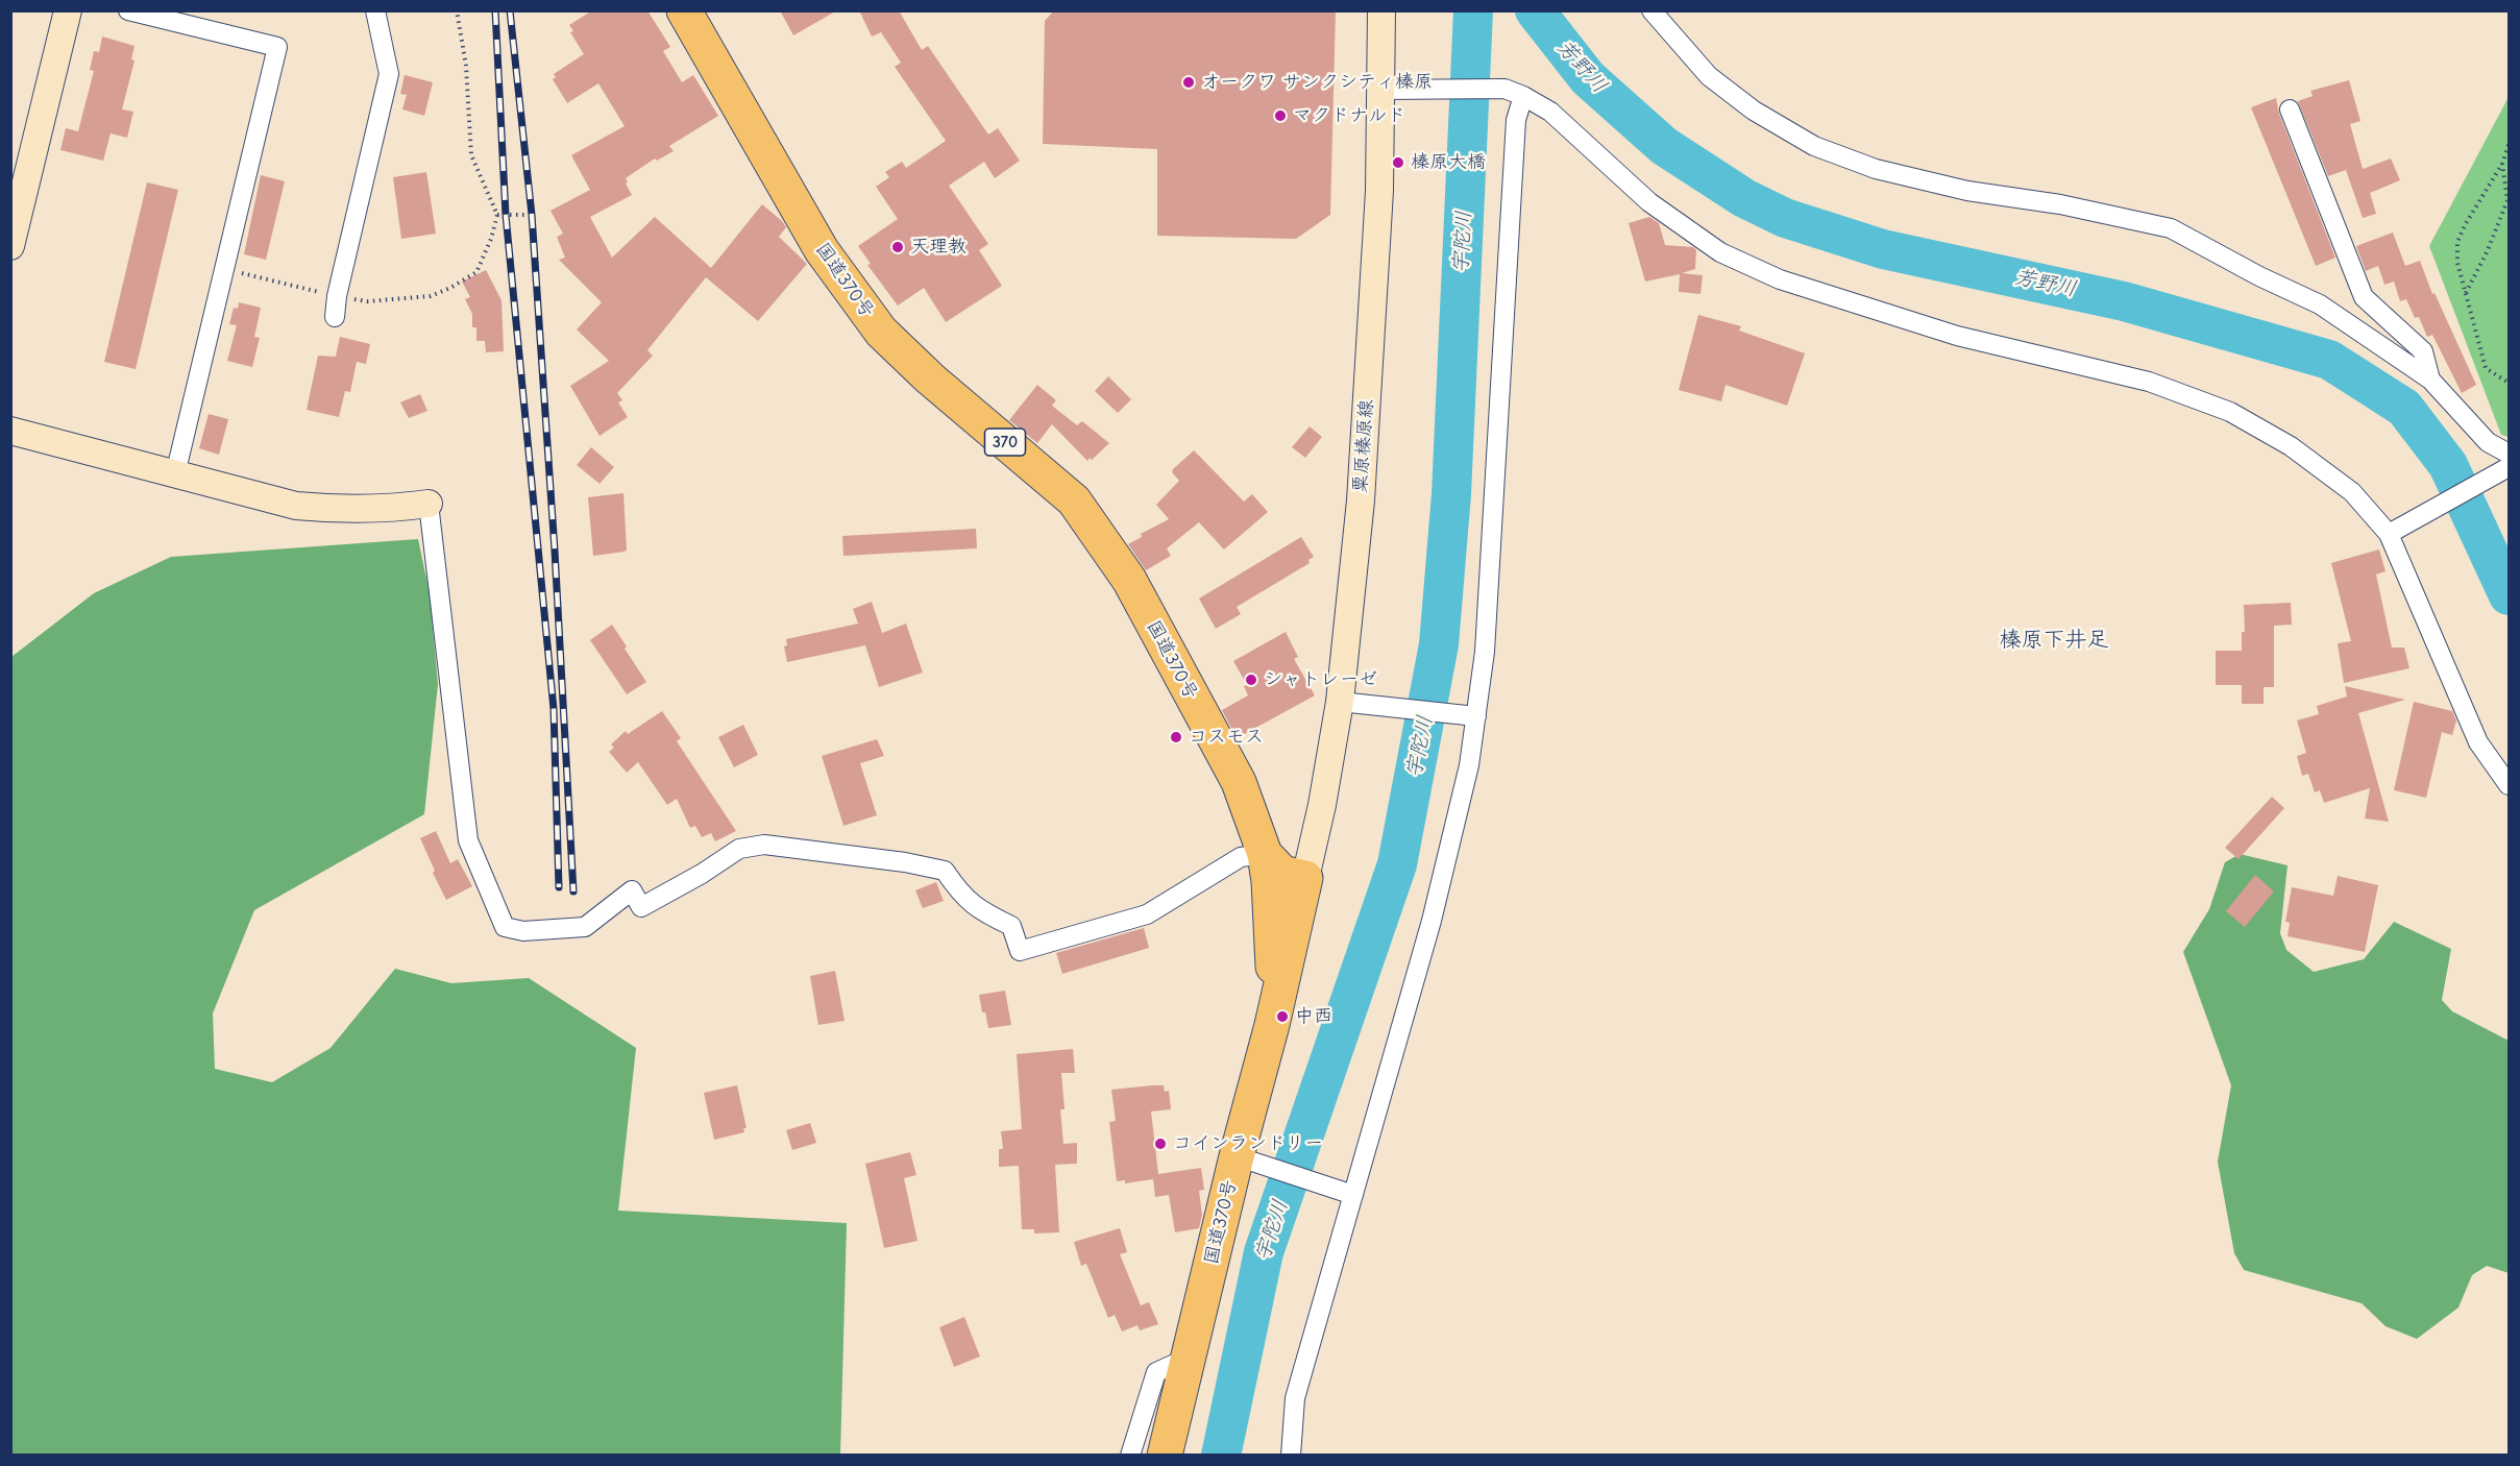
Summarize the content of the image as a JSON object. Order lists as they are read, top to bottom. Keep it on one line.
{"streets":{"highway":["国道370号","370"],"main road":["粟原榛原線"]},"crossings":[["国道370号","粟原榛原線"]],"districts":["榛原下井足"],"water":["芳野川","宇陀川"],"places":["オークワ サンクシティ榛原","マクドナルド","榛原大橋","天理教","シャトレーゼ","コスモス","中西","コインランドリー"]}
